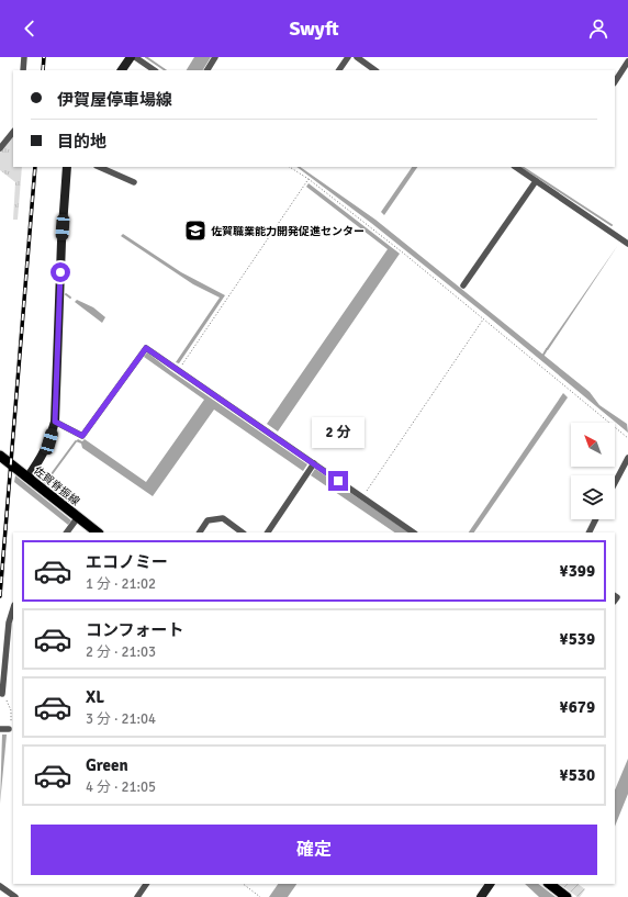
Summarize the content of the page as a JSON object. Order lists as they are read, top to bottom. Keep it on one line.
{"streets":{"main road":["佐賀脊振線"]},"places":{"school or university":["佐賀職業能力開発促進センター"]},"north":"top left","page":{"header":"Swyft","banner":["伊賀屋停車場線","目的地"],"bubble":"2 分","list":[{"name":"エコノミー","note":"1 分 · 21:02","value":"¥399"},{"name":"コンフォート","note":"2 分 · 21:03","value":"¥539"},{"name":"XL","note":"3 分 · 21:04","value":"¥679"},{"name":"Green","note":"4 分 · 21:05","value":"¥530"}],"buttons":"確定"}}
